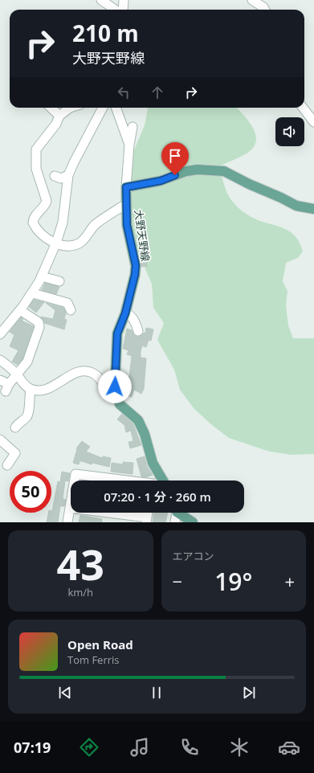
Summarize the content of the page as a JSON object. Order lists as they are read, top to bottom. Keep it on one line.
{"streets":{"main road":["大野天野線"]},"page":{"turn":["210 m","大野天野線"],"limit":"50","trip":"07:20 · 1 分 · 260 m","tile":[["43","km/h"],"エアコン"],"heat":["−","19°","+"],"song":["Open Road","Tom Ferris"],"tabs":"07:19"}}
